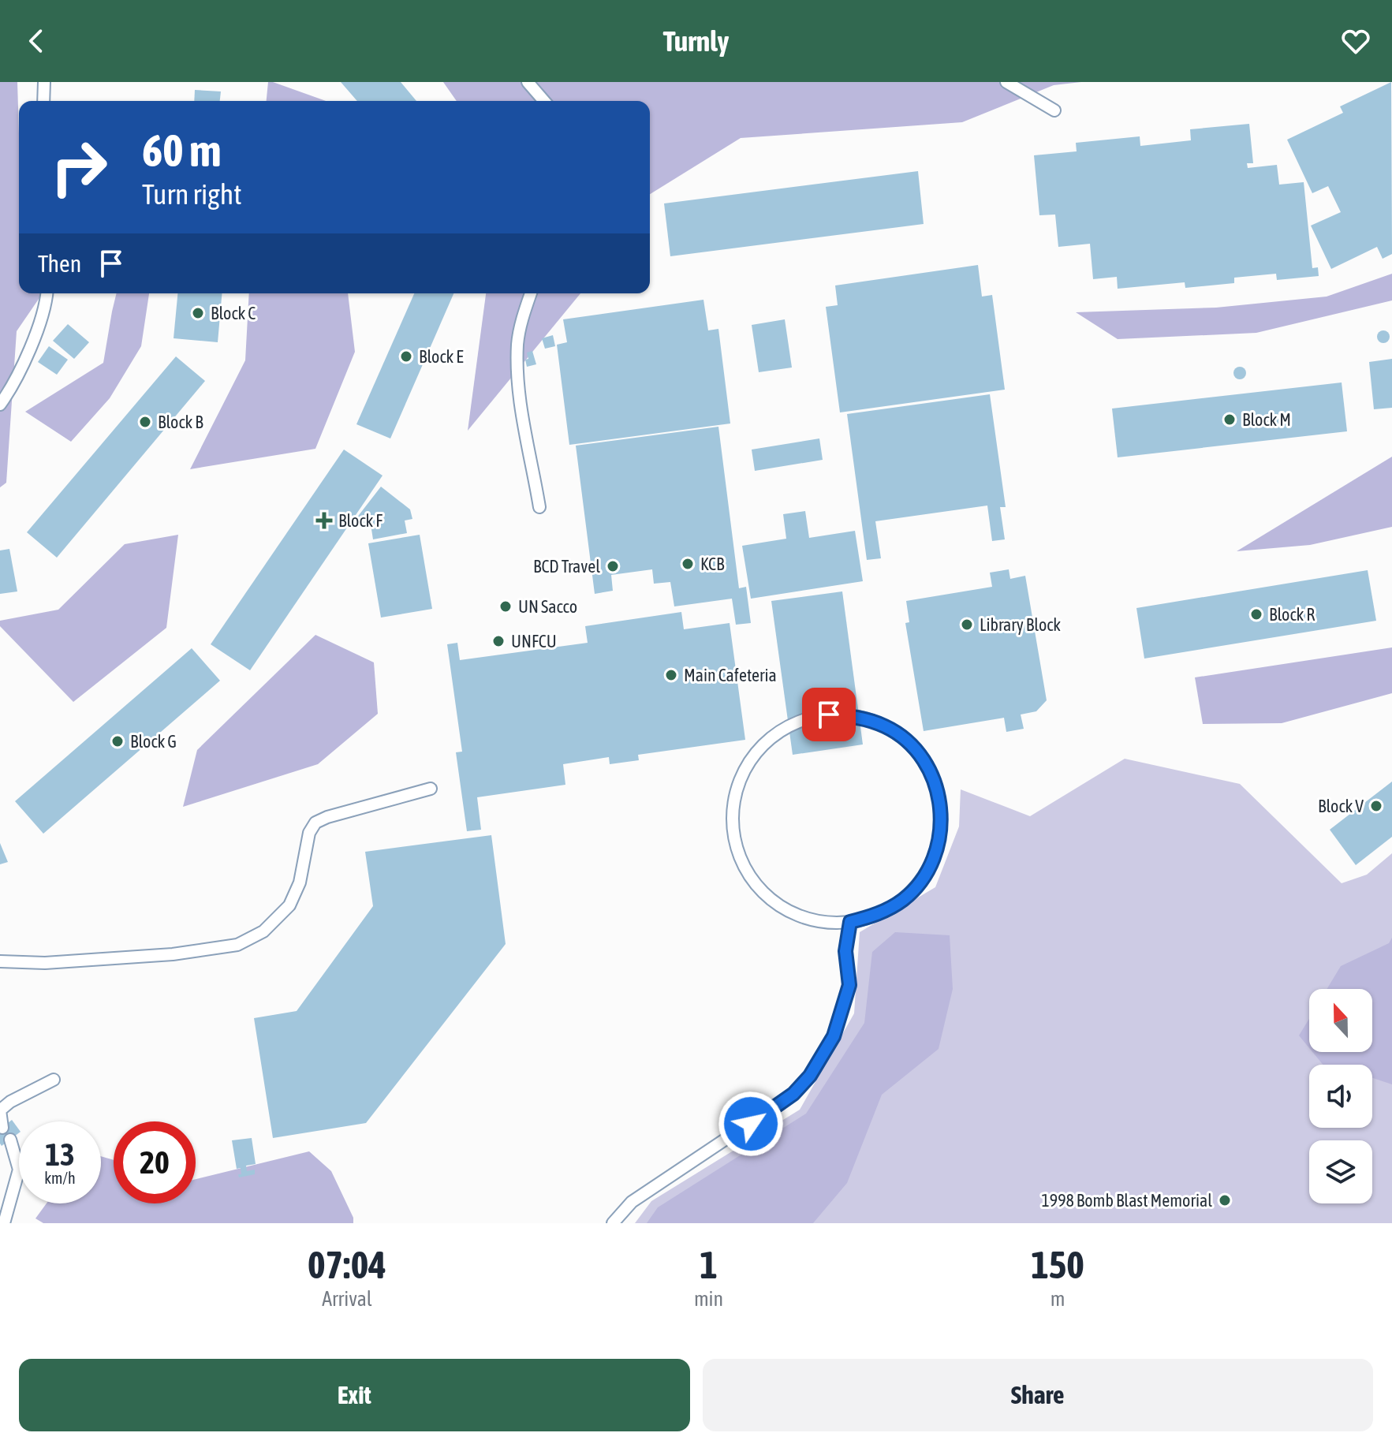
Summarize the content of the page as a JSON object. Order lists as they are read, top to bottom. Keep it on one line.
{"places":{"other":["Block C","Block E","Block M","Block B","KCB","BCD Travel","UN Sacco","Block R","Library Block","UNFCU","Main Cafeteria","Block G","Block V","1998 Bomb Blast Memorial"],"health":["Block F"]},"north":"top","page":{"header":"Turnly","turn":["60 m","Turn right"],"then":"Then","speed":"13 km/h","limit":"20","eta":["07:04","Arrival","1","min","150","m"],"buttons":["Exit","Share"]}}
